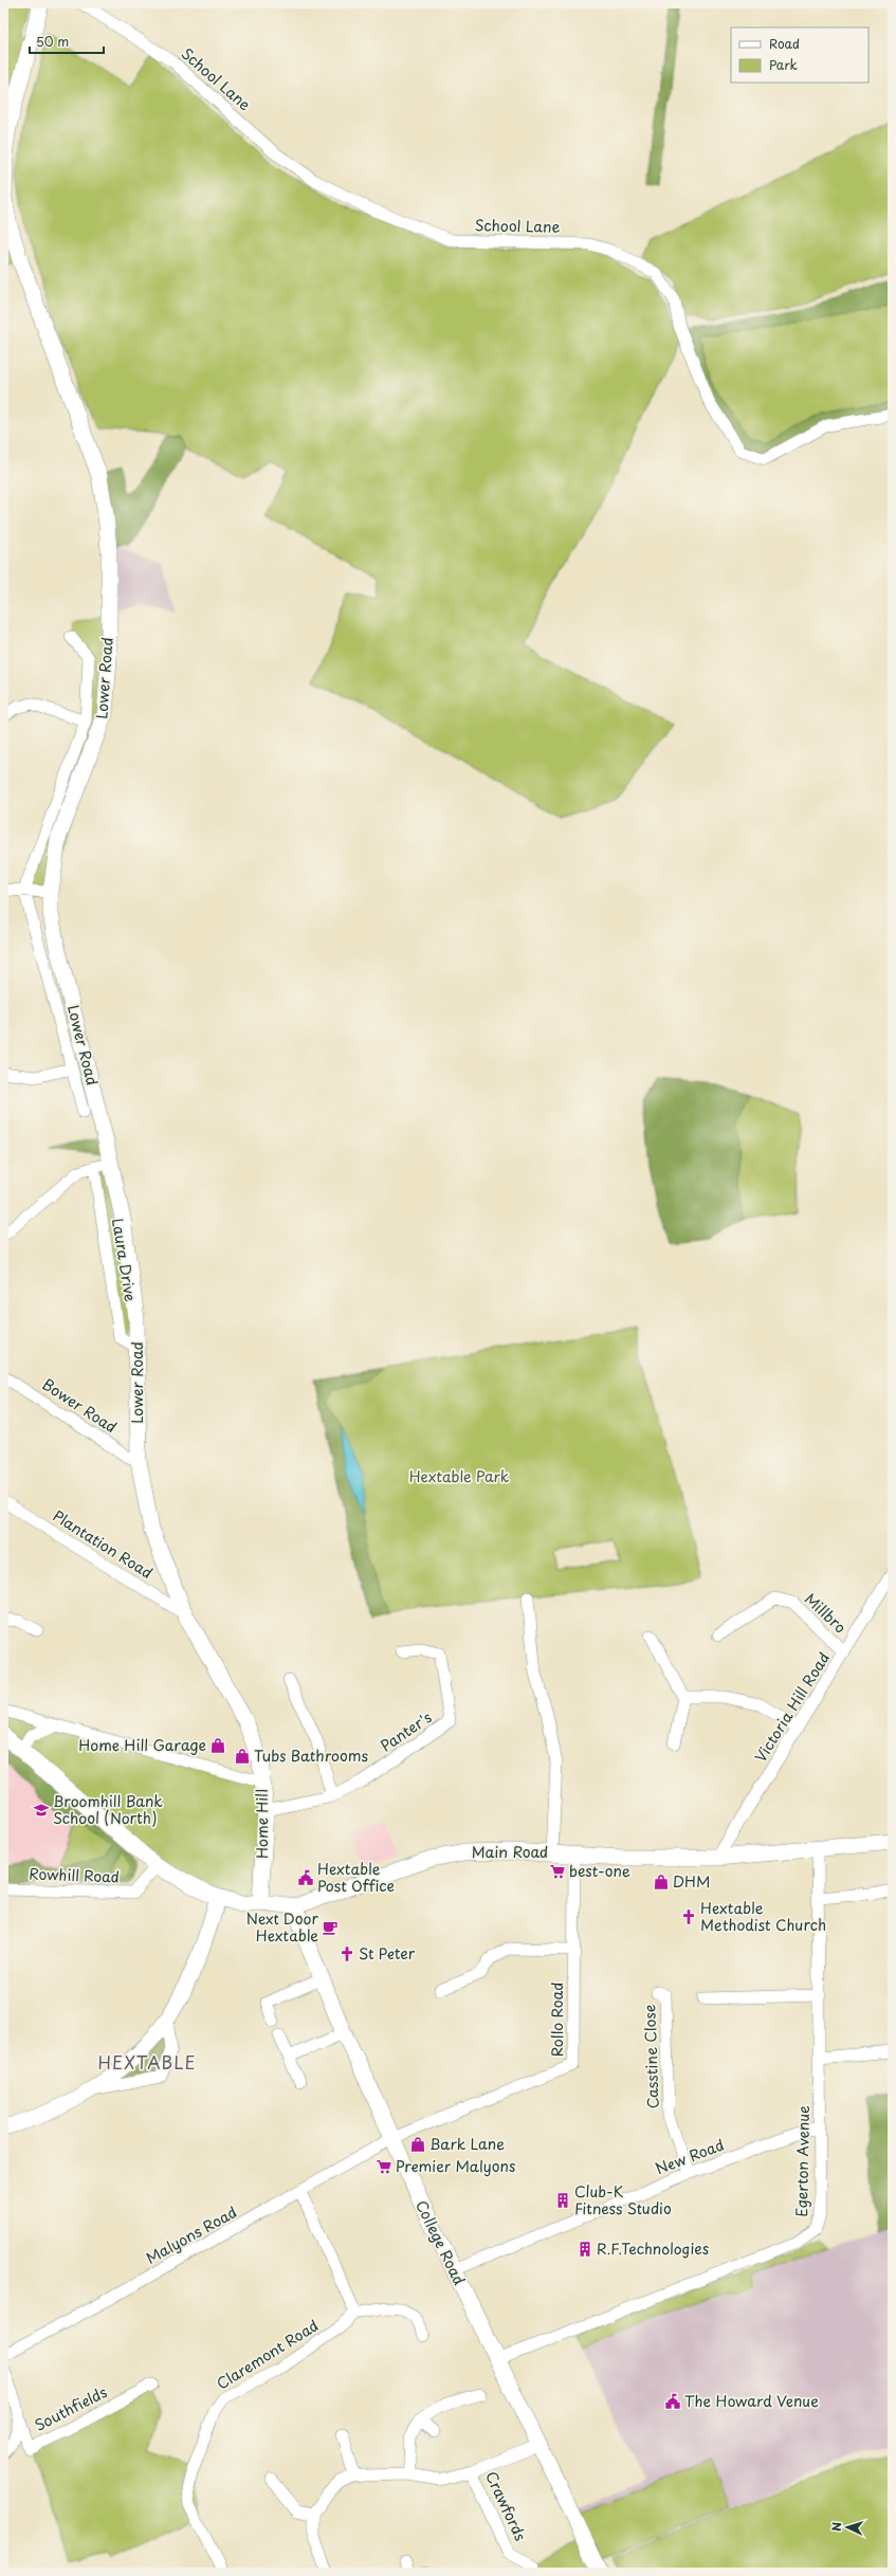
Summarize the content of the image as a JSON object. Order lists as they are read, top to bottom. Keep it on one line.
{"streets":{"street":["School Lane","Lower Road","Laura Drive","Bower Road","Plantation Road","Millbro","Victoria Hill Road","Panter's","Home Hill","Main Road","Rowhill Road","Rollo Road","Casstine Close","New Road","Egerton Avenue","Malyons Road","College Road","Claremont Road","Southfields","Crawfords"]},"crossings":[["Lower Road","Laura Drive"],["Lower Road","Bower Road"],["Lower Road","Plantation Road"],["Lower Road","Home Hill"],["Millbro","Victoria Hill Road"],["Victoria Hill Road","Main Road"],["Panter's","Home Hill"],["Home Hill","Main Road"],["Main Road","Rowhill Road"],["Main Road","Rollo Road"],["Main Road","Egerton Avenue"],["Main Road","College Road"],["Rollo Road","Malyons Road"],["Rollo Road","College Road"],["Casstine Close","New Road"],["New Road","Egerton Avenue"],["New Road","College Road"],["Egerton Avenue","College Road"],["Malyons Road","College Road"]],"districts":["HEXTABLE"],"parks":["Hextable Park"],"places":{"shop":["Home Hill Garage","Tubs Bathrooms","DHM","Bark Lane"],"school or university":["Broomhill Bank School (North)"],"supermarket":["best-one","Premier Malyons"],"public building":["Hextable Post Office","The Howard Venue"],"church":["Hextable Methodist Church","St Peter"],"cafe":["Next Door Hextable"],"building":["Club-K Fitness Studio","R.F.Technologies"]},"legend":["Road","Park"],"scale_bar":"50 m","north":"left"}
